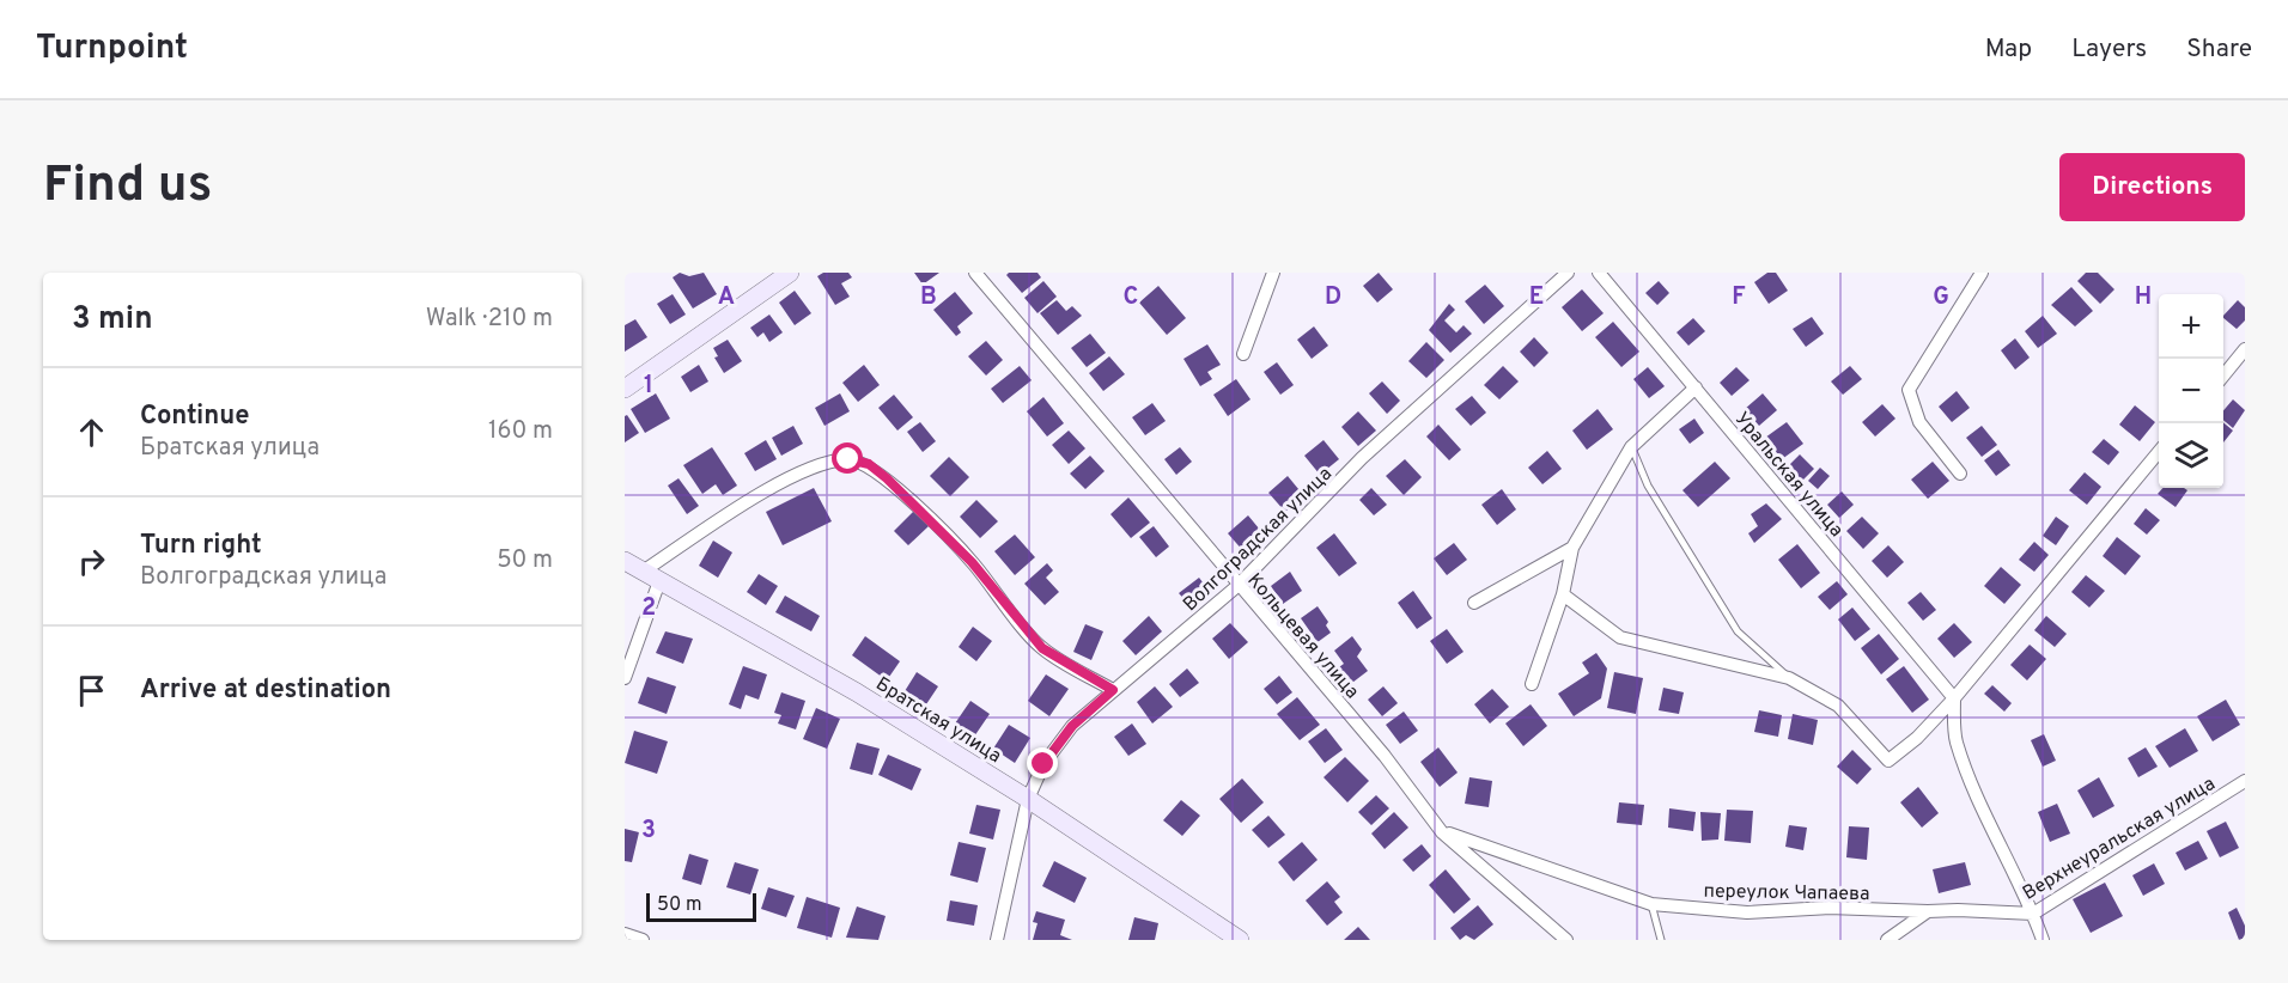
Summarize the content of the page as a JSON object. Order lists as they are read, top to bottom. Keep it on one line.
{"streets":{"main road":["Братская улица"],"street":["Уральская улица","Волгоградская улица","Кольцевая улица","Верхнеуральская улица","переулок Чапаева"]},"crossings":[["Волгоградская улица","Кольцевая улица"],["Волгоградская улица","Братская улица"],["Кольцевая улица","переулок Чапаева"],["Верхнеуральская улица","переулок Чапаева"]],"scale_bar":"50 m","page":{"header":"Turnpoint","nav":["Map","Layers","Share"],"buttons":"Directions","title":"Find us","heading":["3 min","Walk · 210 m"],"map_buttons":["+","−"],"list":[["Continue","Братская улица","160 m"],["Turn right","Волгоградская улица","50 m"],"Arrive at destination"],"scale":"50 m"},"grid":{"columns":["A","B","C","D","E","F","G","H"],"rows":["1","2","3"]}}
